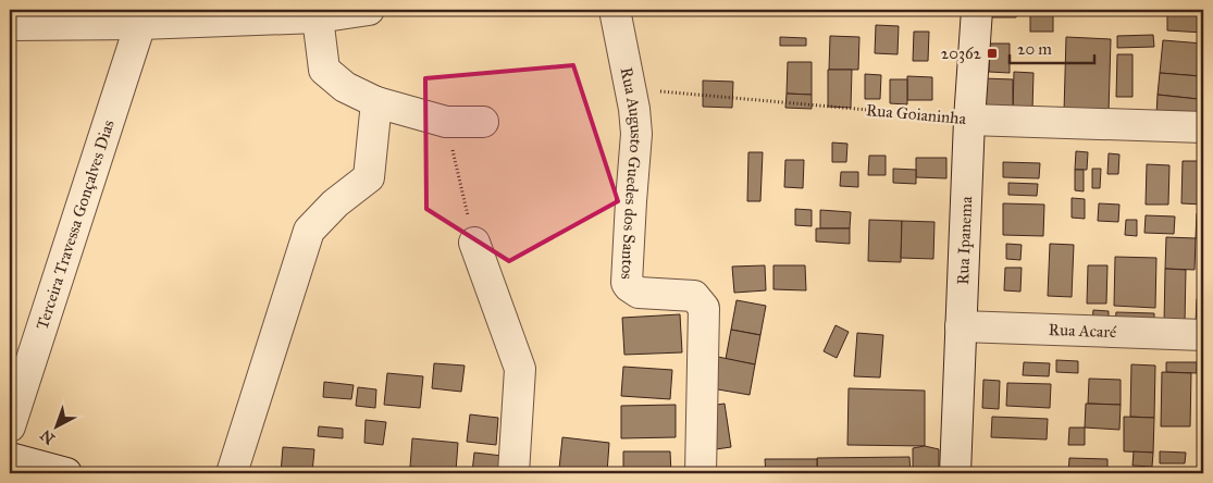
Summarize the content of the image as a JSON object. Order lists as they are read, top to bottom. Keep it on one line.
{"streets":{"street":["Rua Goianinha","Rua Augusto Guedes dos Santos","Terceira Travessa Gonçalves Dias","Rua Ipanema","Rua Acaré"]},"crossings":[["Rua Goianinha","Rua Augusto Guedes dos Santos"],["Rua Goianinha","Rua Ipanema"],["Rua Ipanema","Rua Acaré"]],"places":{"transit":["20362"]},"scale_bar":"20 m","north":"bottom left"}
